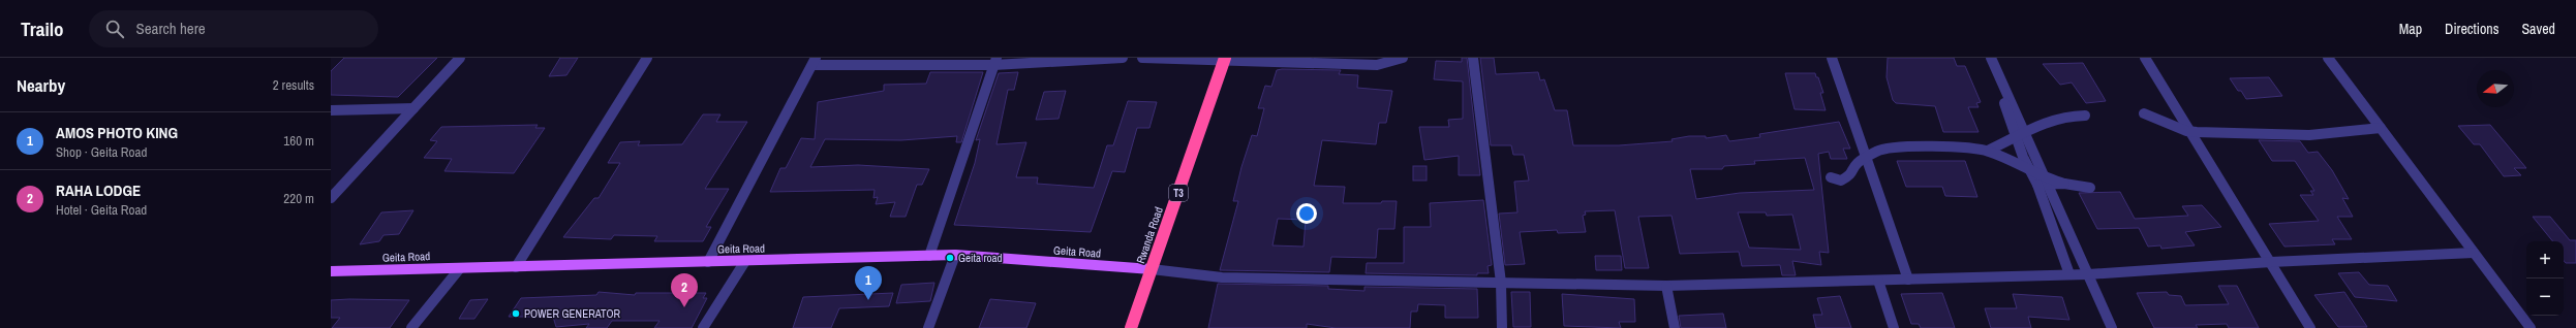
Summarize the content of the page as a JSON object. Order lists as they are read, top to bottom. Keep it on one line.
{"streets":{"highway":["T3","Rwanda Road"],"main road":["Geita Road"]},"crossings":[["Rwanda Road","Geita Road"]],"places":["Geita road","POWER GENERATOR"],"north":"left","page":{"header":"Trailo","search":"Search here","nav":["Map","Directions","Saved"],"heading":["Nearby","2 results"],"list":[{"mark":"1","name":"AMOS PHOTO KING","note":"Shop · Geita Road","value":"160 m"},{"mark":"2","name":"RAHA LODGE","note":"Hotel · Geita Road","value":"220 m"}],"map_buttons":["+","−"],"pins":["1","2"]}}
